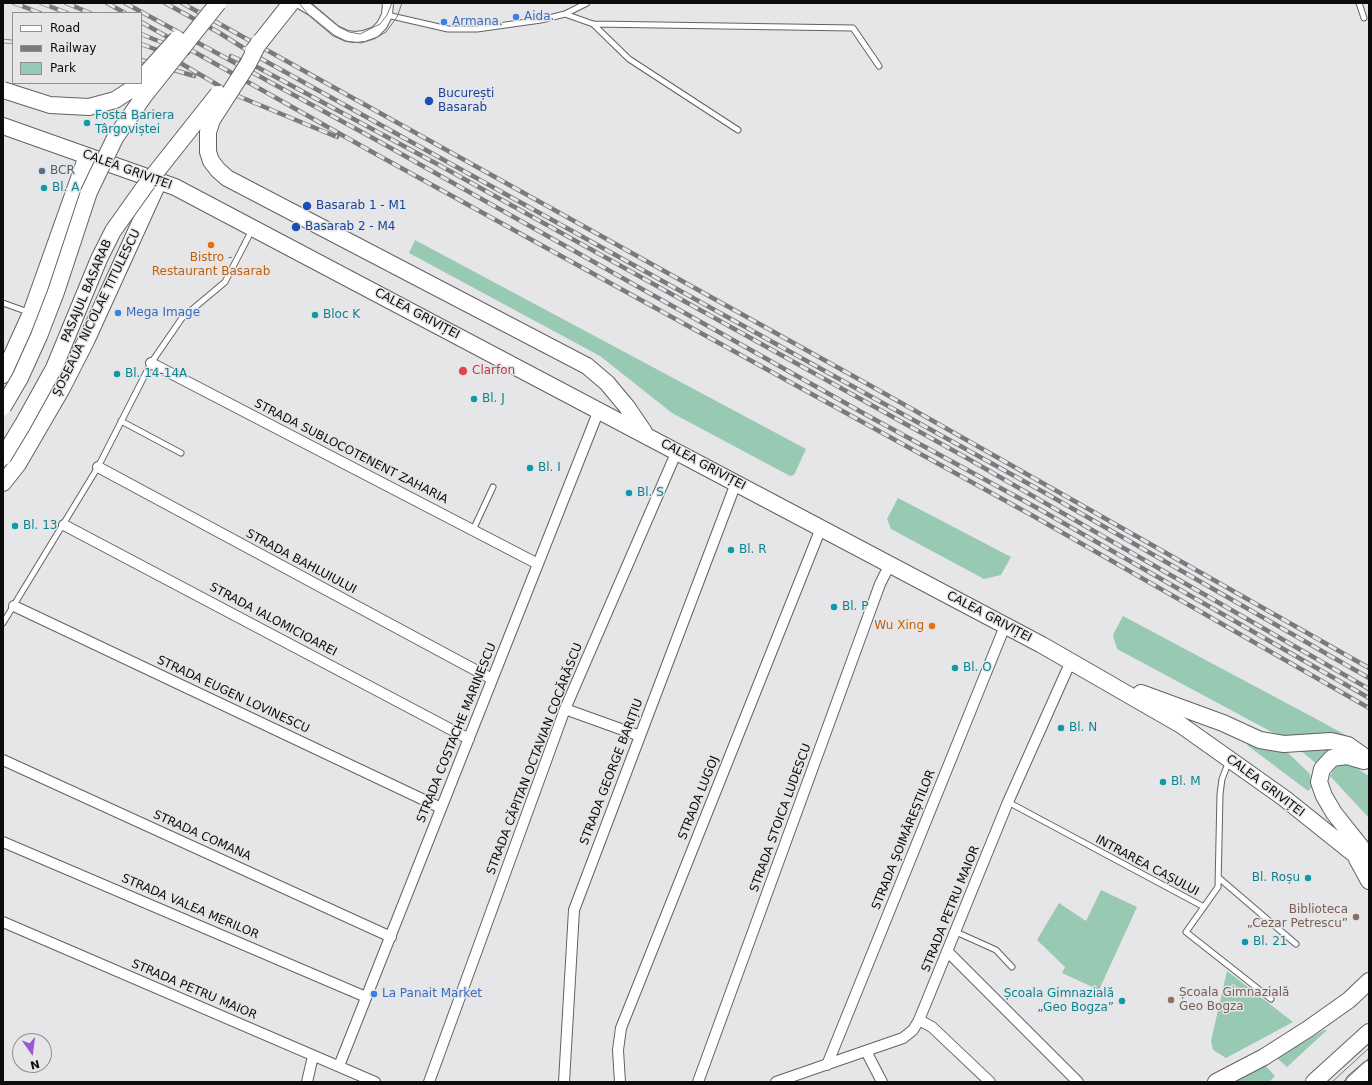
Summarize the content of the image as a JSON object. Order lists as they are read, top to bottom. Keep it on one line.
{"streets":{"main road":["CALEA GRIVIȚEI","PASAJUL BASARAB","ȘOSEAUA NICOLAE TITULESCU"],"street":["STRADA SUBLOCOTENENT ZAHARIA","STRADA BAHLUIULUI","STRADA IALOMICIOAREI","STRADA EUGEN LOVINESCU","STRADA COSTACHE MARINESCU","STRADA CĂPITAN OCTAVIAN COCĂRĂSCU","STRADA GEORGE BARIȚIU","STRADA LUGOJ","STRADA STOICA LUDESCU","STRADA COMANA","STRADA ȘOIMĂREȘTILOR","STRADA VALEA MERILOR","STRADA PETRU MAIOR"],"lane":["INTRAREA CAȘULUI"]},"crossings":[["CALEA GRIVIȚEI","ȘOSEAUA NICOLAE TITULESCU"],["CALEA GRIVIȚEI","STRADA COSTACHE MARINESCU"],["CALEA GRIVIȚEI","STRADA CĂPITAN OCTAVIAN COCĂRĂSCU"],["CALEA GRIVIȚEI","STRADA GEORGE BARIȚIU"],["CALEA GRIVIȚEI","STRADA LUGOJ"],["CALEA GRIVIȚEI","STRADA STOICA LUDESCU"],["CALEA GRIVIȚEI","STRADA ȘOIMĂREȘTILOR"],["CALEA GRIVIȚEI","INTRAREA CAȘULUI"],["CALEA GRIVIȚEI","STRADA PETRU MAIOR"],["STRADA SUBLOCOTENENT ZAHARIA","STRADA COSTACHE MARINESCU"],["STRADA BAHLUIULUI","STRADA COSTACHE MARINESCU"],["STRADA IALOMICIOAREI","STRADA COSTACHE MARINESCU"],["STRADA EUGEN LOVINESCU","STRADA COSTACHE MARINESCU"],["STRADA COSTACHE MARINESCU","STRADA COMANA"],["STRADA COSTACHE MARINESCU","STRADA VALEA MERILOR"],["STRADA COSTACHE MARINESCU","STRADA PETRU MAIOR"],["STRADA ȘOIMĂREȘTILOR","STRADA PETRU MAIOR"],["INTRAREA CAȘULUI","STRADA PETRU MAIOR"]],"places":["Aida.","Armana.","București Basarab","Fosta Bariera Târgoviștei","BCR","Bl. A","Basarab 1 - M1","Basarab 2 - M4","Bistro - Restaurant Basarab","Mega Image","Bloc K","Clarfon","Bl. 14-14A","Bl. J","Bl. I","Bl. S","Bl. 13","Bl. R","Bl. P","Wu Xing","Bl. O","Bl. N","Bl. M","Bl. Roșu","Biblioteca „Cezar Petrescu”","Bl. 21","La Panait Market","Școala Gimnazială Geo Bogza","Școala Gimnazială „Geo Bogza”"],"legend":["Road","Railway","Park"],"north":"bottom"}
